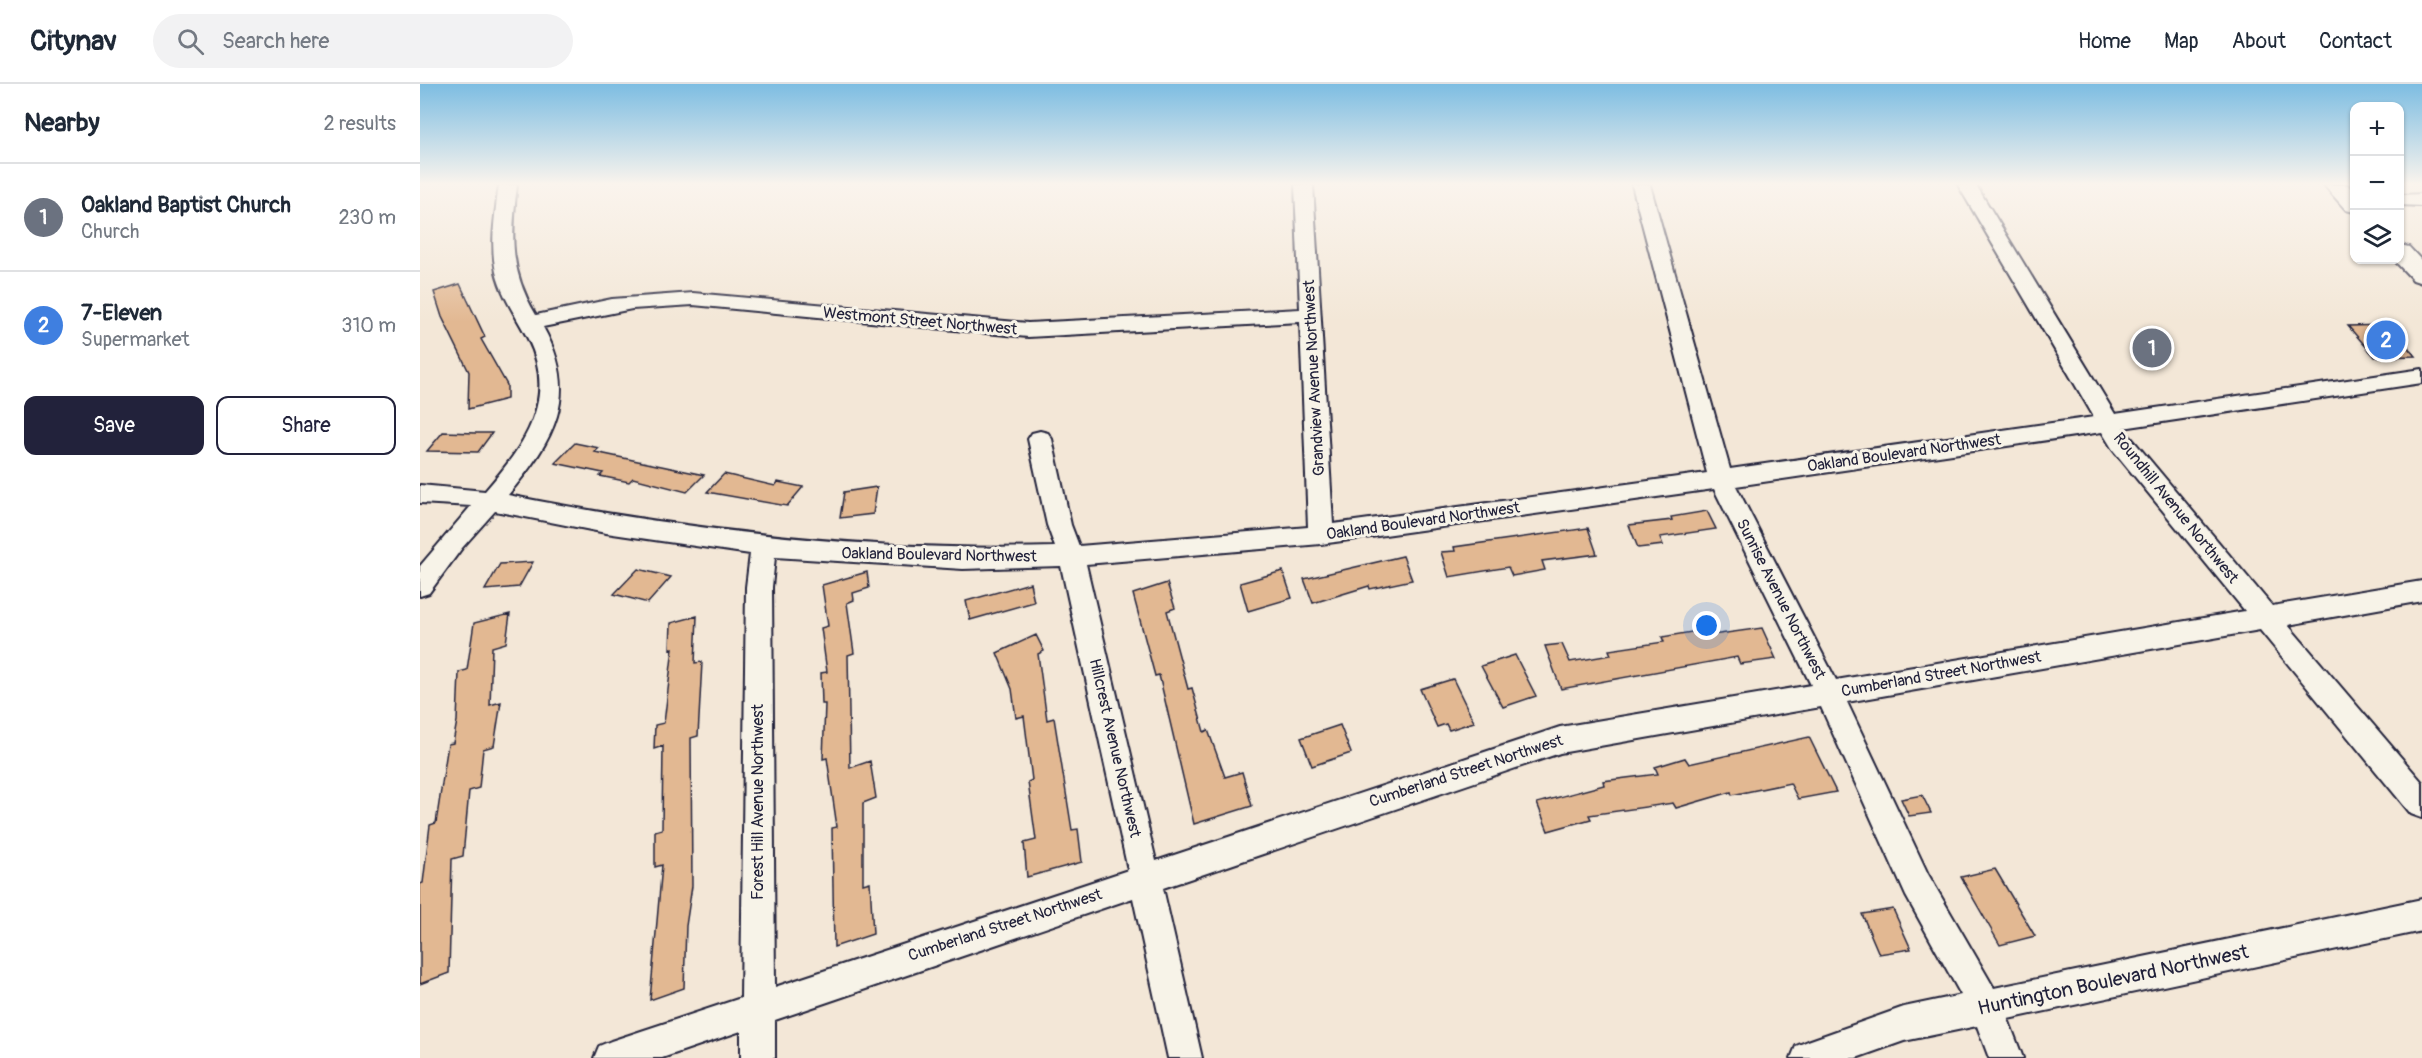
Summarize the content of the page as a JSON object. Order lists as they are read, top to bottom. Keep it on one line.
{"streets":{"street":["Westmont Street Northwest","Grandview Avenue Northwest","Oakland Boulevard Northwest","Roundhill Avenue Northwest","Sunrise Avenue Northwest","Cumberland Street Northwest","Hillcrest Avenue Northwest","Forest Hill Avenue Northwest","Huntington Boulevard Northwest"]},"crossings":[["Westmont Street Northwest","Grandview Avenue Northwest"],["Grandview Avenue Northwest","Oakland Boulevard Northwest"],["Oakland Boulevard Northwest","Roundhill Avenue Northwest"],["Oakland Boulevard Northwest","Sunrise Avenue Northwest"],["Oakland Boulevard Northwest","Hillcrest Avenue Northwest"],["Oakland Boulevard Northwest","Forest Hill Avenue Northwest"],["Roundhill Avenue Northwest","Cumberland Street Northwest"],["Sunrise Avenue Northwest","Cumberland Street Northwest"],["Sunrise Avenue Northwest","Huntington Boulevard Northwest"],["Cumberland Street Northwest","Hillcrest Avenue Northwest"],["Cumberland Street Northwest","Forest Hill Avenue Northwest"]],"page":{"header":"Citynav","search":"Search here","nav":["Home","Map","About","Contact"],"heading":["Nearby","2 results"],"map_buttons":["+","−"],"list":[{"mark":"1","name":"Oakland Baptist Church","note":"Church","value":"230 m"},{"mark":"2","name":"7-Eleven","note":"Supermarket","value":"310 m"}],"pins":["2","1"],"buttons":["Save","Share"]}}
